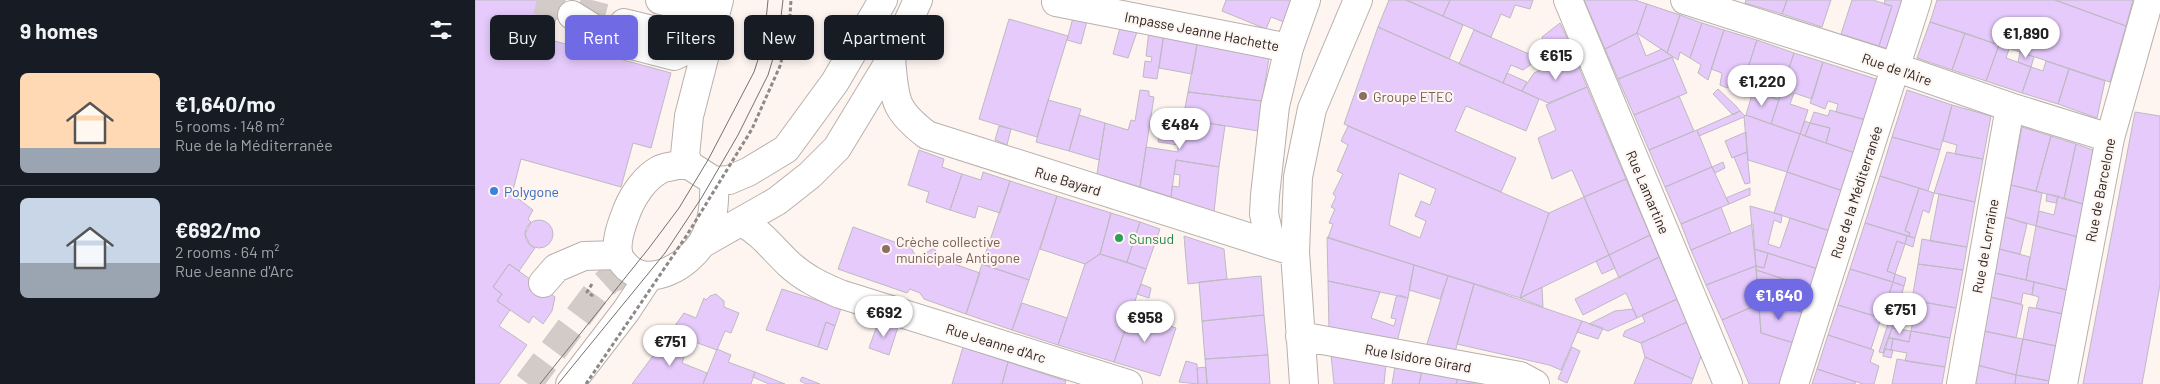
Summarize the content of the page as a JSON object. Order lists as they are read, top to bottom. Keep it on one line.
{"streets":{"street":["Impasse Jeanne Hachette","Rue de l'Aire","Rue Bayard","Rue de Barcelone","Rue Lamartine","Rue de la Méditerranée","Rue de Lorraine","Rue Jeanne d'Arc","Rue Isidore Girard"]},"crossings":[["Rue de l'Aire","Rue de Barcelone"],["Rue de l'Aire","Rue de la Méditerranée"],["Rue de l'Aire","Rue de Lorraine"]],"places":["Groupe ETEC","Polygone","Sunsud","Crèche collective municipale Antigone"],"page":{"heading":"9 homes","chip":["Buy","Rent","Filters","New","Apartment"],"price":["€1,890","€615","€1,220","€484","€1,640","€751","€692","€958","€751"],"list":[{"name":"€1,640/mo","note":"5 rooms · 148 m² · Rue de la Méditerranée"},{"name":"€692/mo","note":"2 rooms · 64 m² · Rue Jeanne d'Arc"}]}}
